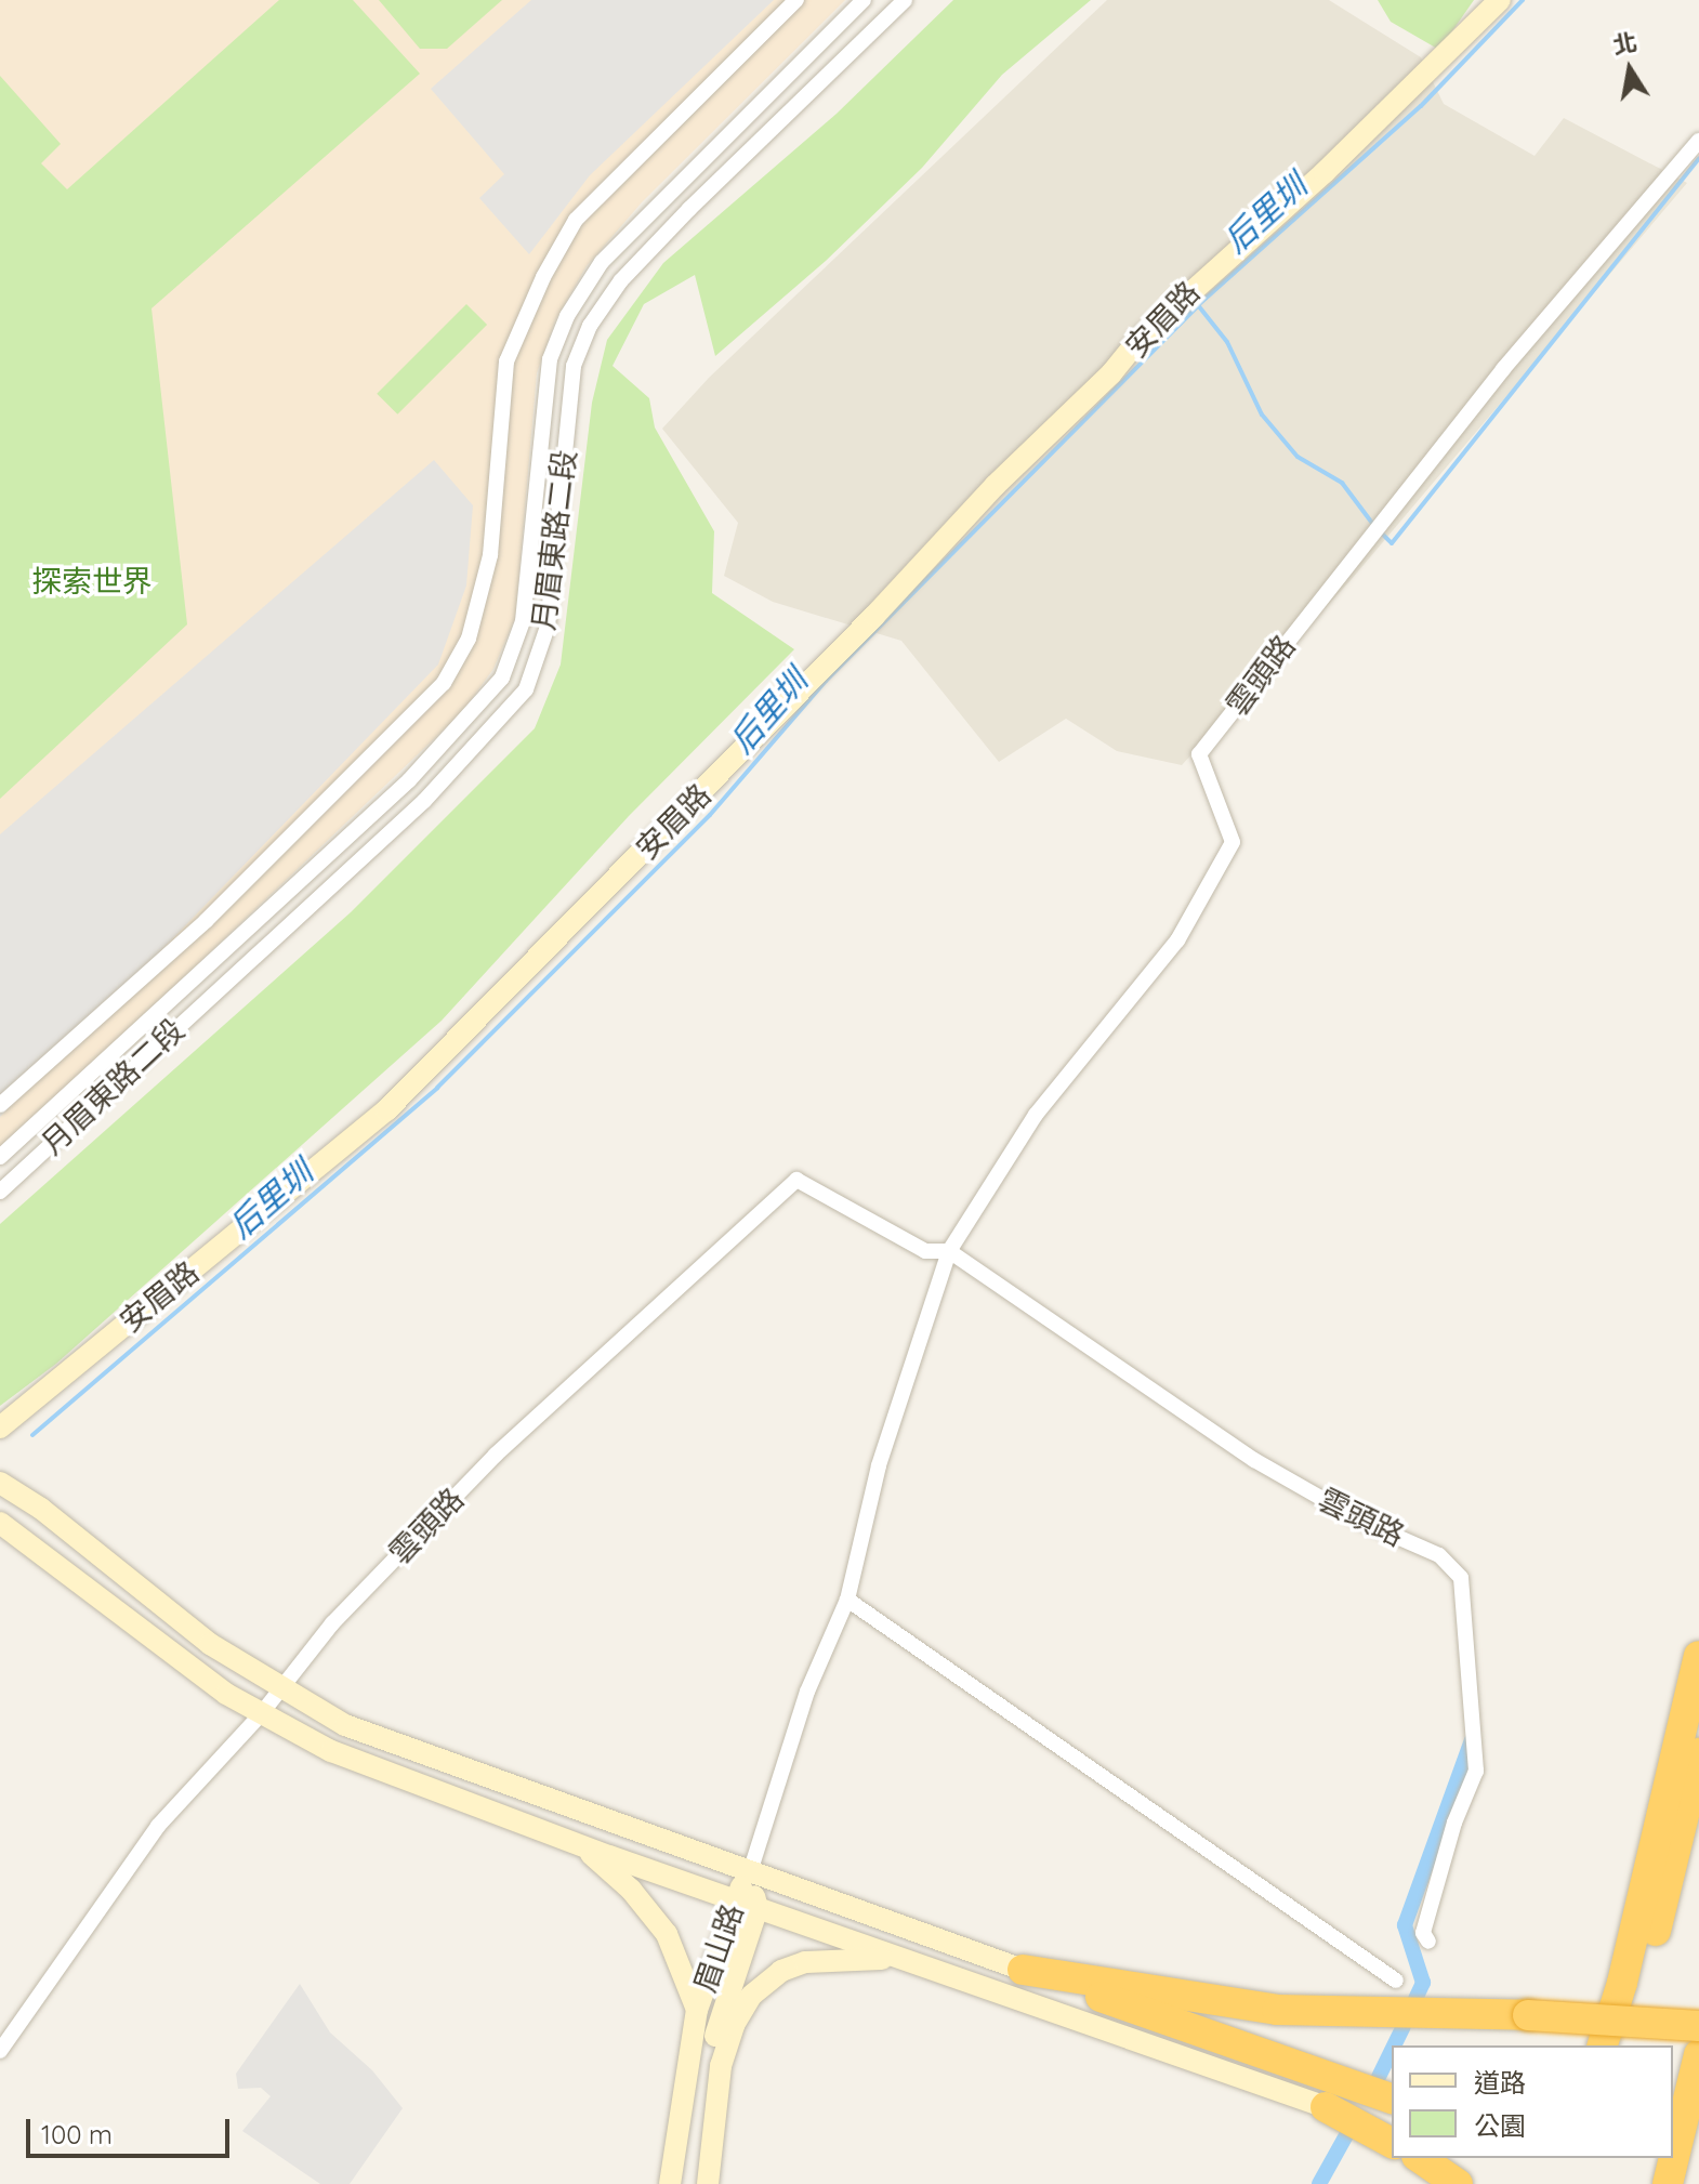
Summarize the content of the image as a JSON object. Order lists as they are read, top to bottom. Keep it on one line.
{"streets":{"street":["安眉路","月眉東路二段","雲頭路","眉山路"]},"crossings":[["雲頭路","眉山路"]],"water":["后里圳"],"parks":["探索世界"],"legend":["道路","公園"],"scale_bar":"100 m","north":"top"}
